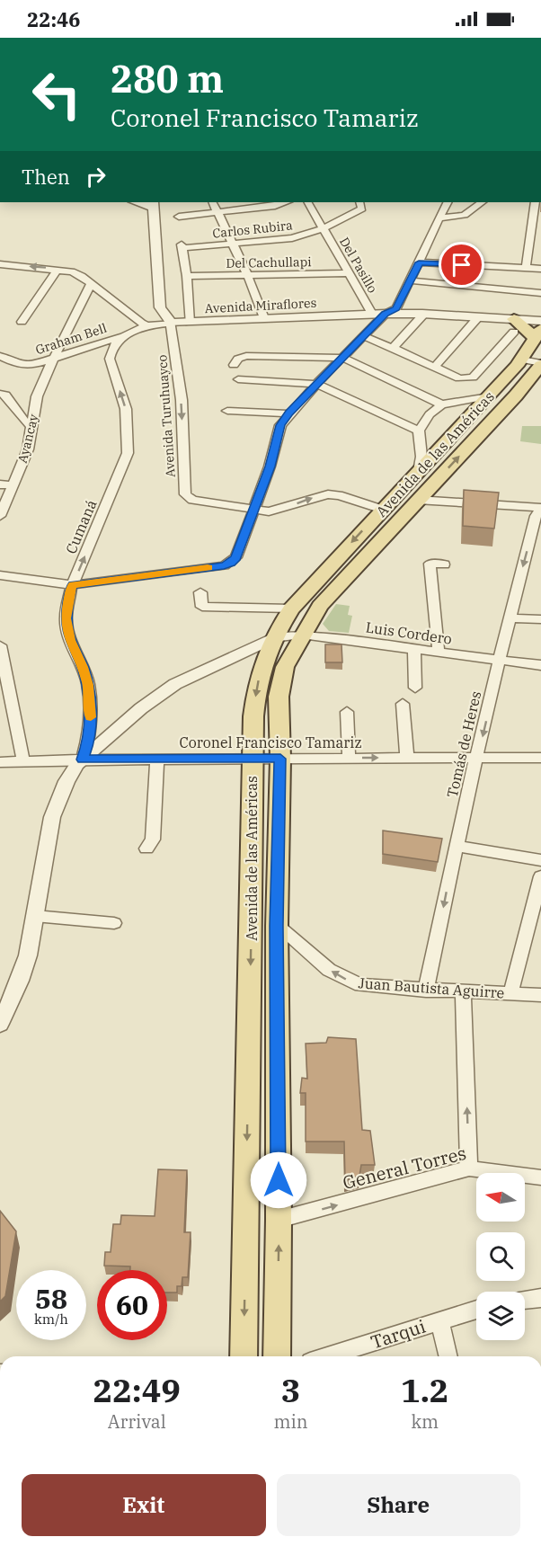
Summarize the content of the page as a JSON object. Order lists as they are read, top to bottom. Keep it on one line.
{"streets":{"main road":["Avenida de las Américas"],"street":["Carlos Rubira","Del Cachullapi","Del Pasillo","Avenida Miraflores","Graham Bell","Avenida Turuhuayco","Ayancay","Cumaná","Luis Cordero","Coronel Francisco Tamariz","Tomás de Heres","Juan Bautista Aguirre","General Torres","Tarqui"]},"crossings":[["Carlos Rubira","Del Cachullapi"],["Carlos Rubira","Del Pasillo"],["Del Cachullapi","Del Pasillo"],["Del Pasillo","Avenida Miraflores"],["Avenida Miraflores","Avenida Turuhuayco"],["Graham Bell","Ayancay"],["Graham Bell","Cumaná"],["Avenida Turuhuayco","Avenida de las Américas"],["Avenida de las Américas","Luis Cordero"],["Avenida de las Américas","Coronel Francisco Tamariz"],["Avenida de las Américas","Juan Bautista Aguirre"],["Avenida de las Américas","General Torres"],["Cumaná","Coronel Francisco Tamariz"],["Luis Cordero","Tomás de Heres"],["Coronel Francisco Tamariz","Tomás de Heres"],["Tomás de Heres","Juan Bautista Aguirre"]],"one_way":["Cumaná","Juan Bautista Aguirre","General Torres"],"north":"left","page":{"status":"22:46","turn":["280 m","Coronel Francisco Tamariz"],"then":"Then","speed":"58 km/h","limit":"60","eta":["22:49","Arrival","3","min","1.2","km"],"buttons":["Exit","Share"]}}
